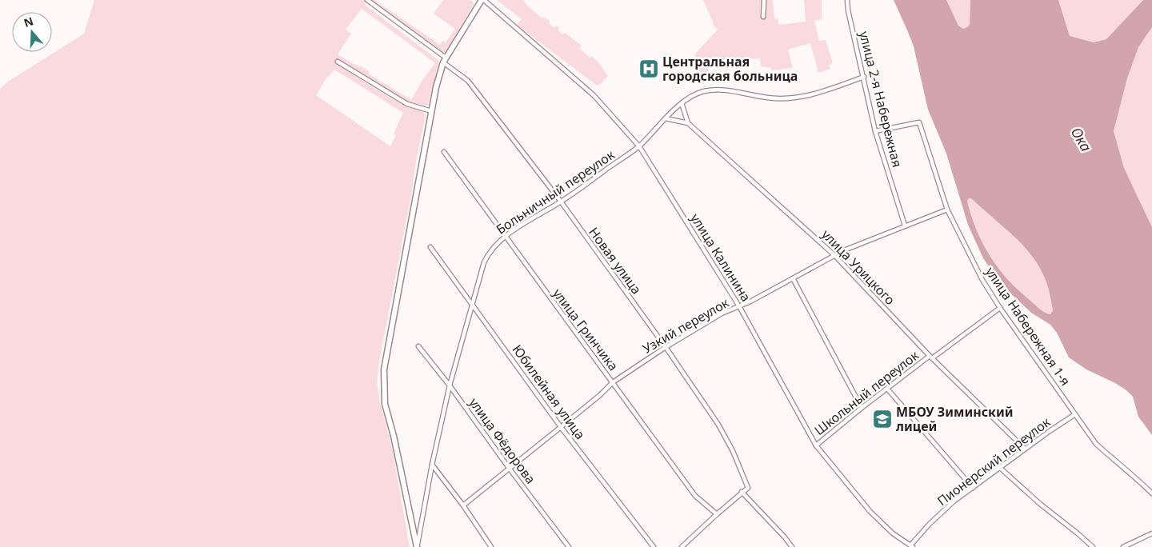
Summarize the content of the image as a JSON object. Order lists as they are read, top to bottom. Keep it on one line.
{"streets":{"street":["улица 2-я Набережная","Больничный переулок","улица Калинина","Новая улица","улица Урицкого","Узкий переулок","улица Набережная 1-я","улица Гринчика","Юбилейная улица","Школьный переулок","улица Фёдорова","Пионерский переулок"]},"crossings":[["улица 2-я Набережная","Больничный переулок"],["улица 2-я Набережная","Узкий переулок"],["улица 2-я Набережная","улица Набережная 1-я"],["Больничный переулок","улица Калинина"],["Больничный переулок","Новая улица"],["Больничный переулок","улица Урицкого"],["Больничный переулок","улица Гринчика"],["Больничный переулок","Юбилейная улица"],["Больничный переулок","улица Фёдорова"],["улица Калинина","Узкий переулок"],["улица Калинина","Школьный переулок"],["улица Калинина","Пионерский переулок"],["Новая улица","Узкий переулок"],["улица Урицкого","Узкий переулок"],["улица Урицкого","Школьный переулок"],["улица Урицкого","Пионерский переулок"],["Узкий переулок","улица Набережная 1-я"],["Узкий переулок","улица Гринчика"],["Узкий переулок","Юбилейная улица"],["Узкий переулок","улица Фёдорова"],["улица Набережная 1-я","Школьный переулок"],["улица Набережная 1-я","Пионерский переулок"]],"water":["Ока"],"places":{"hospital":["Центральная городская больница"],"school or university":["МБОУ Зиминский лицей"]},"north":"top"}
